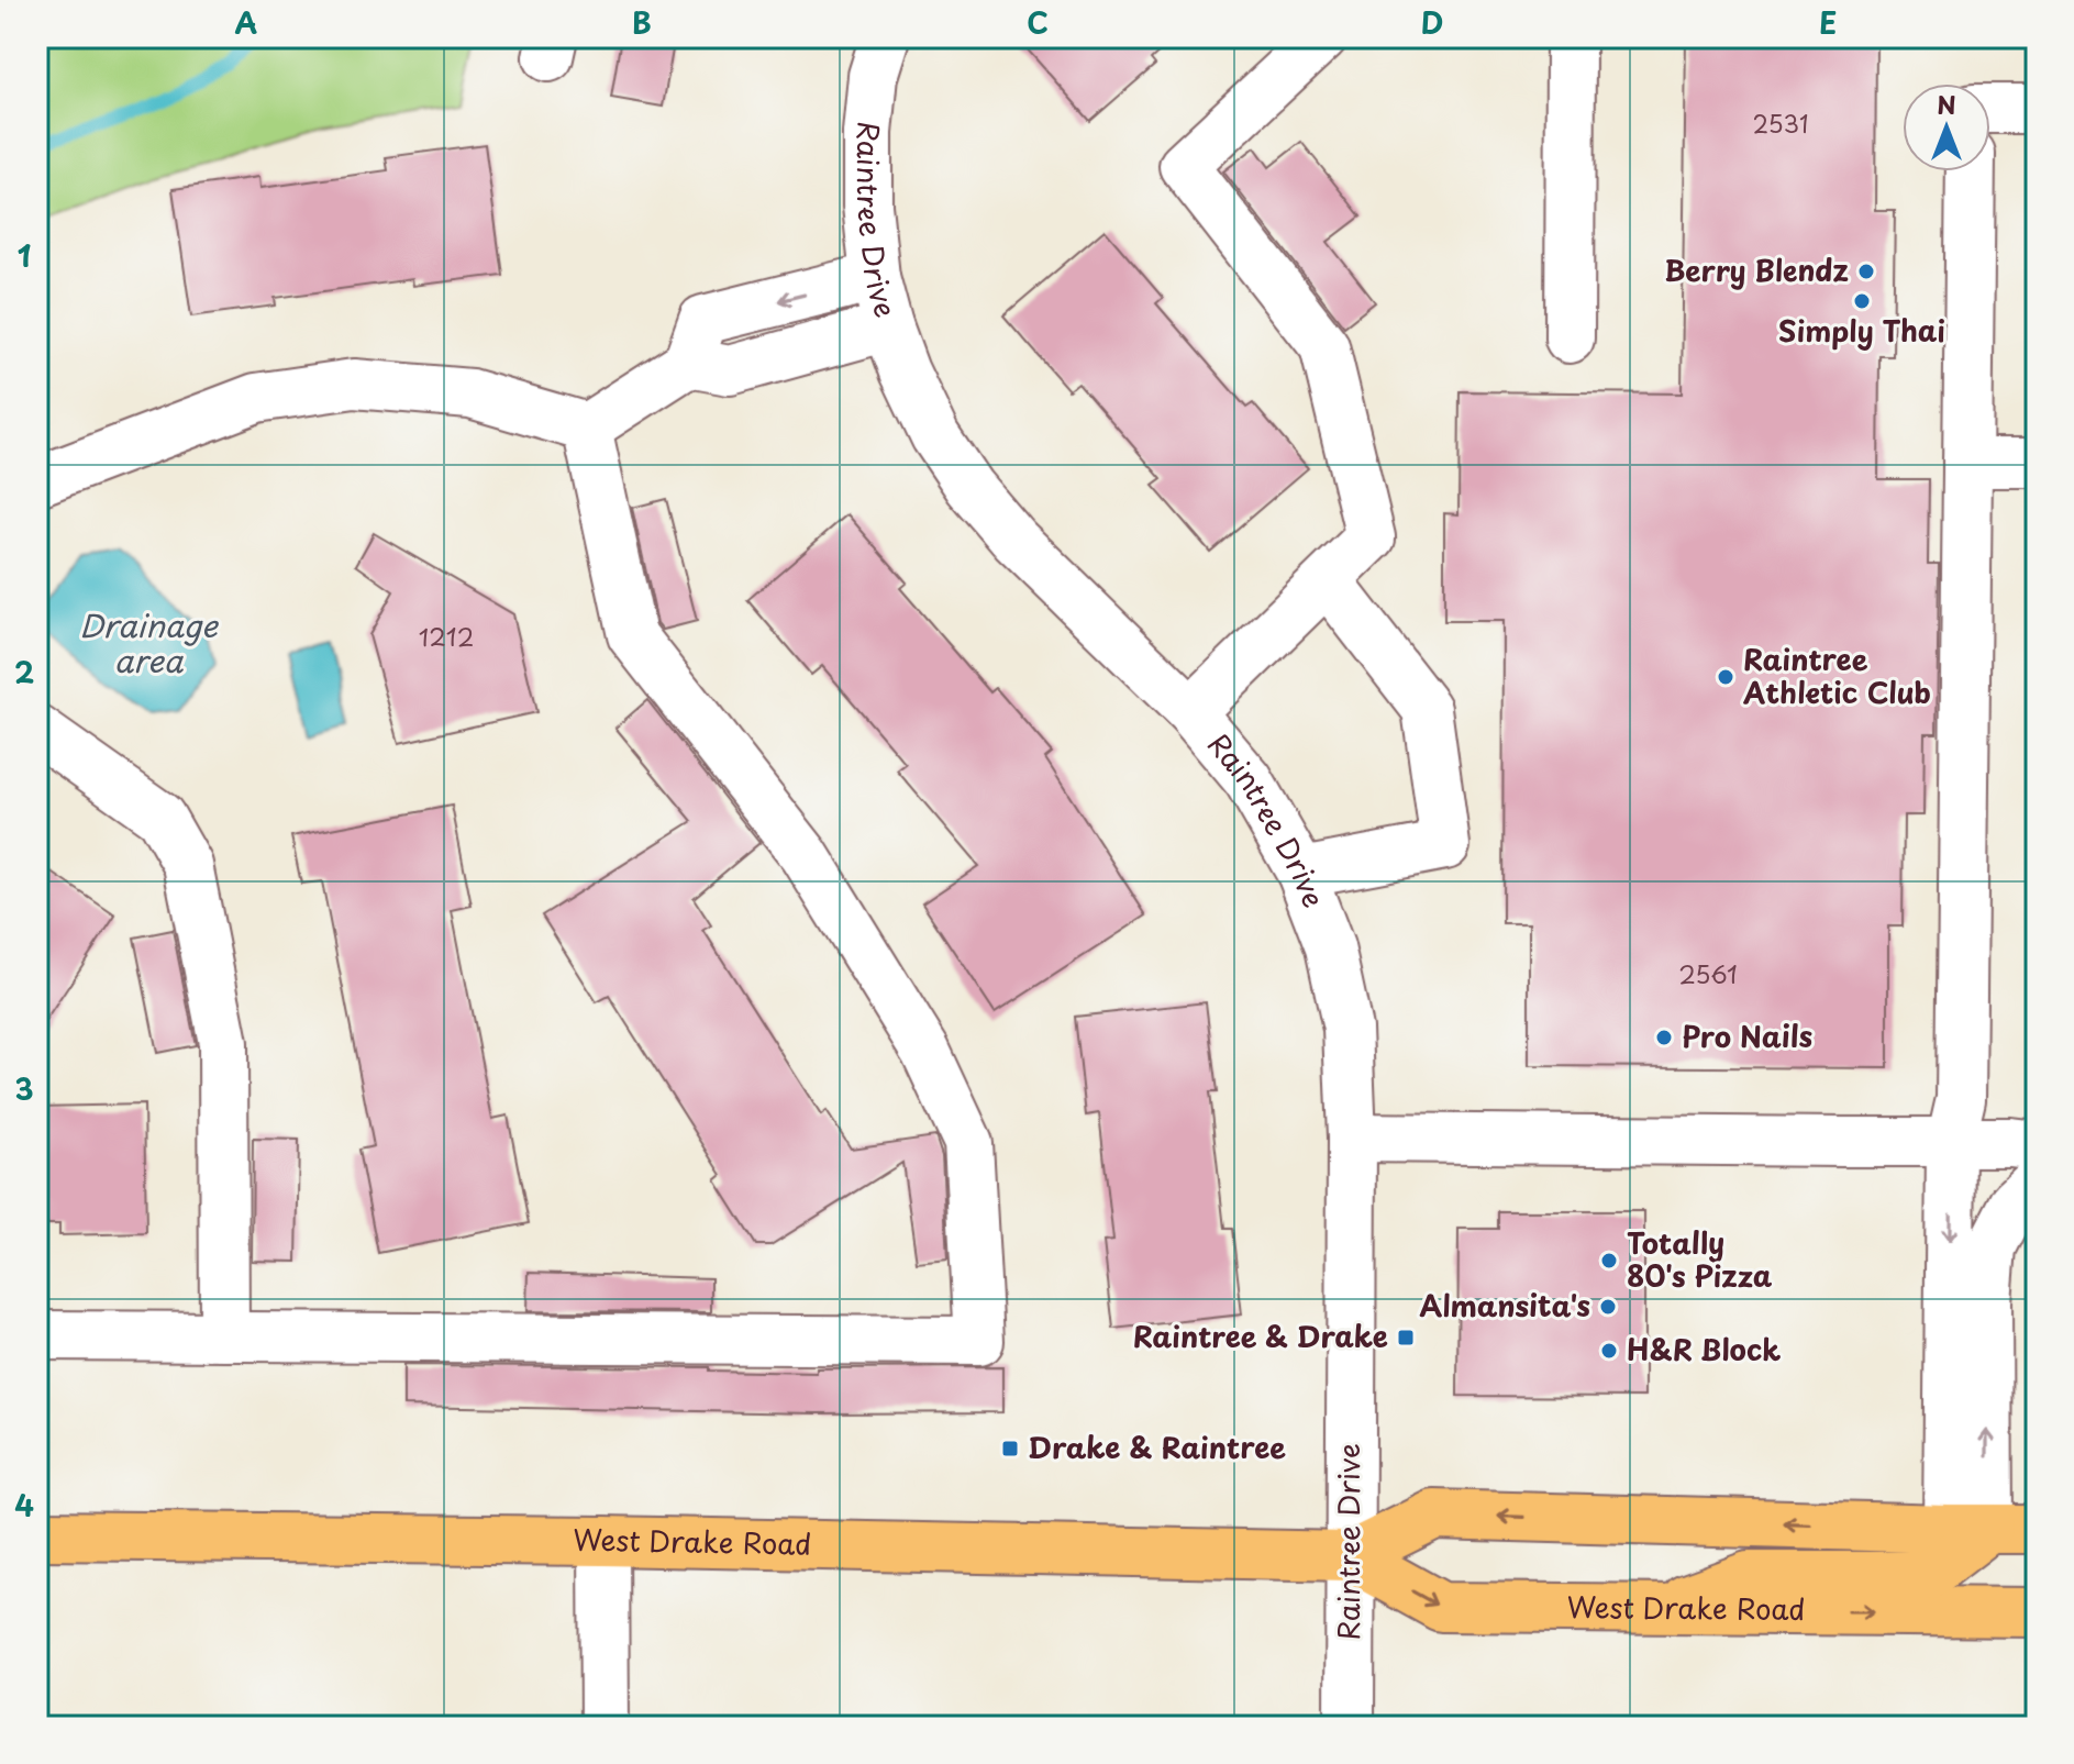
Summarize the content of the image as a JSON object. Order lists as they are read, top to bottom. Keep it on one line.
{"streets":{"main road":["West Drake Road"],"street":["Raintree Drive"]},"crossings":[["Raintree Drive","West Drake Road"]],"water":["Drainage area"],"places":{"other":["Berry Blendz","Simply Thai","Raintree Athletic Club","Pro Nails","Totally 80's Pizza","Almansita's","H&R Block"],"transit":["Raintree & Drake","Drake & Raintree"]},"house_numbers":["2531","1212","2561"],"north":"top","grid":{"columns":["A","B","C","D","E"],"rows":["1","2","3","4"]}}
